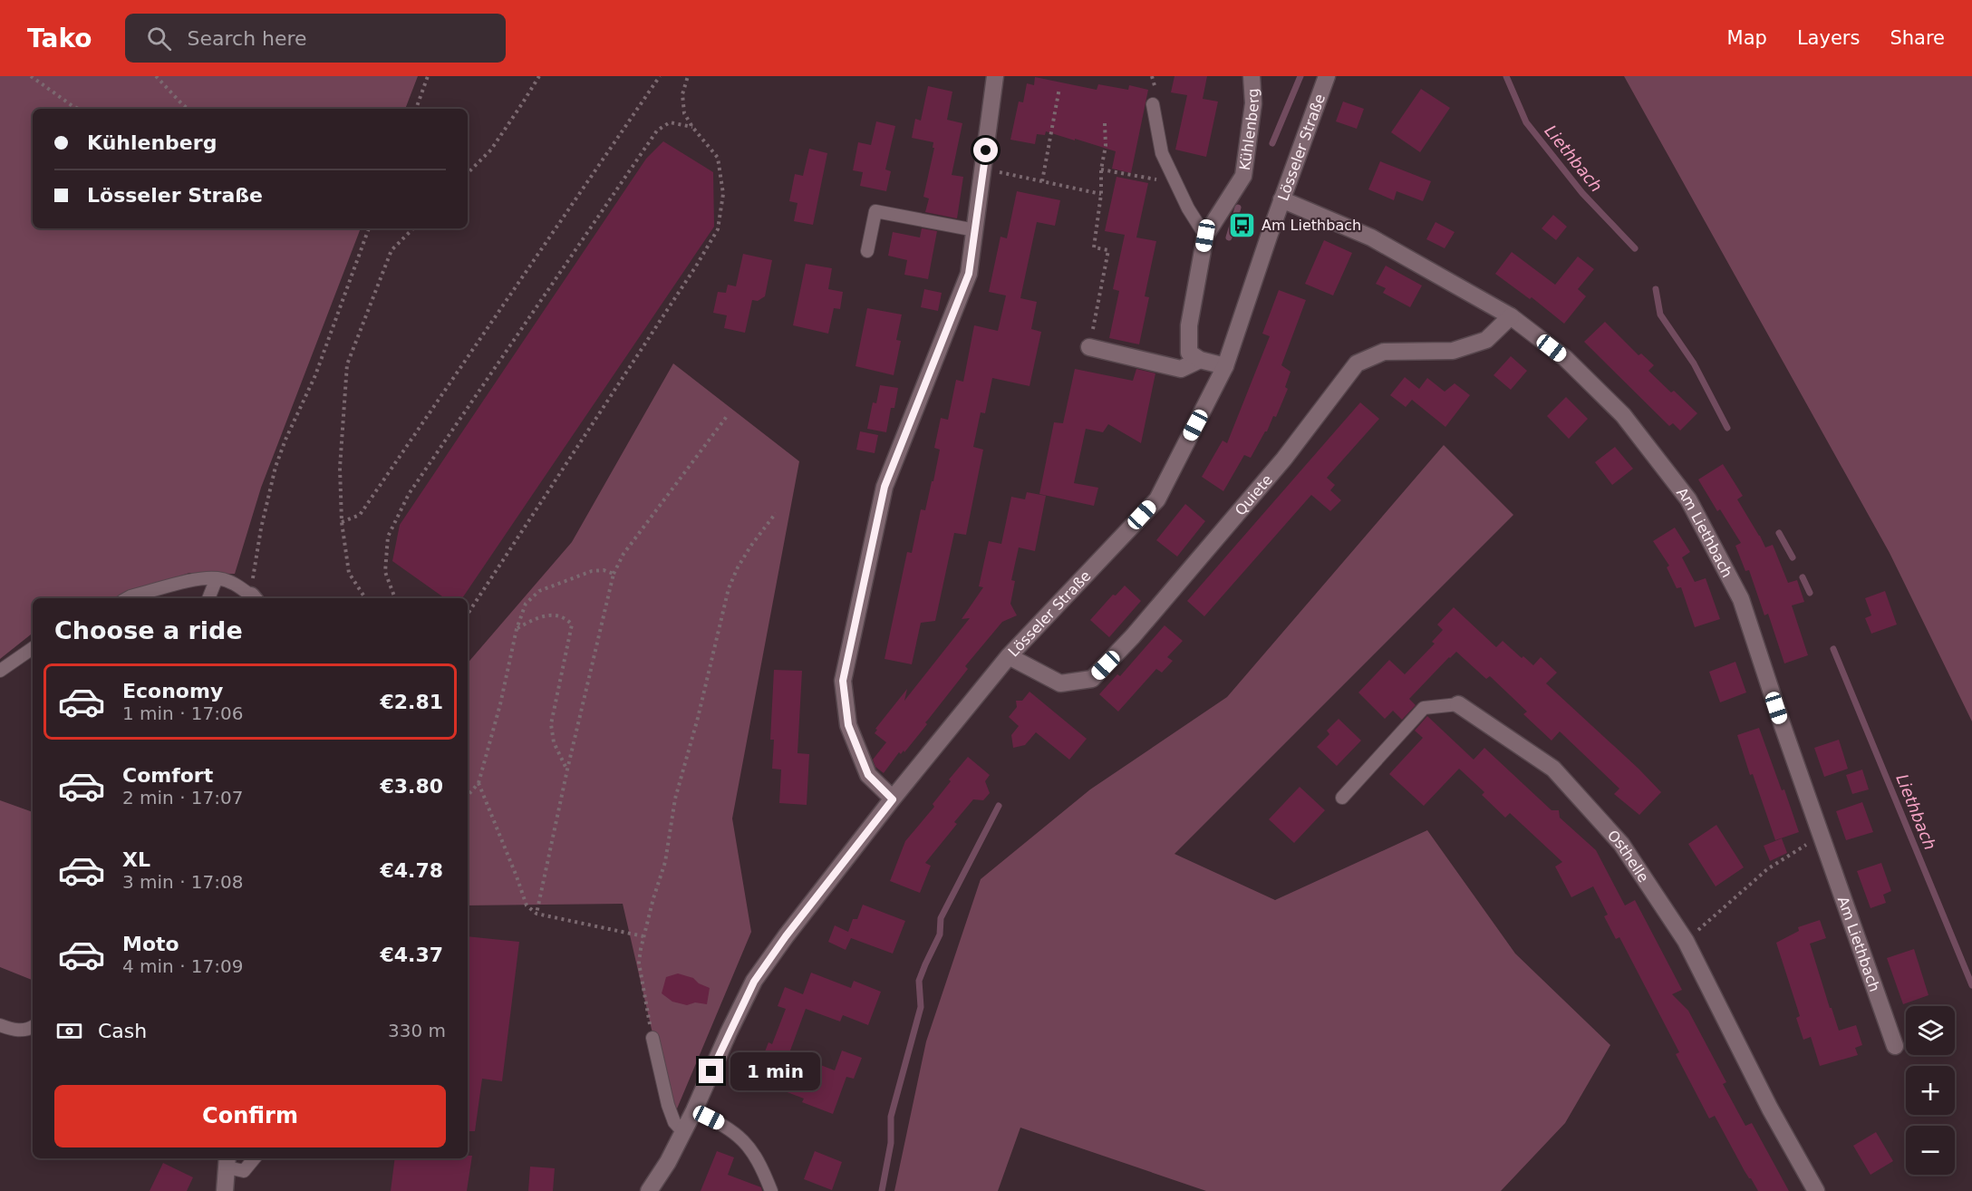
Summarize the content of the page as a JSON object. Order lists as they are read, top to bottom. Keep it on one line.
{"streets":{"street":["Kühlenberg","Lösseler Straße","Quiete","Am Liethbach","Osthelle"]},"crossings":[["Lösseler Straße","Quiete"],["Lösseler Straße","Am Liethbach"],["Quiete","Am Liethbach"]],"water":["Liethbach"],"places":{"bus stop":["Am Liethbach"]},"page":{"header":"Tako","search":"Search here","nav":["Map","Layers","Share"],"banner":["Kühlenberg","Lösseler Straße"],"heading":"Choose a ride","list":[{"name":"Economy","note":"1 min · 17:06","value":"€2.81"},{"name":"Comfort","note":"2 min · 17:07","value":"€3.80"},{"name":"XL","note":"3 min · 17:08","value":"€4.78"},{"name":"Moto","note":"4 min · 17:09","value":"€4.37"}],"pay":["Cash","330 m"],"map_buttons":["+","−"],"bubble":"1 min","buttons":"Confirm"}}
